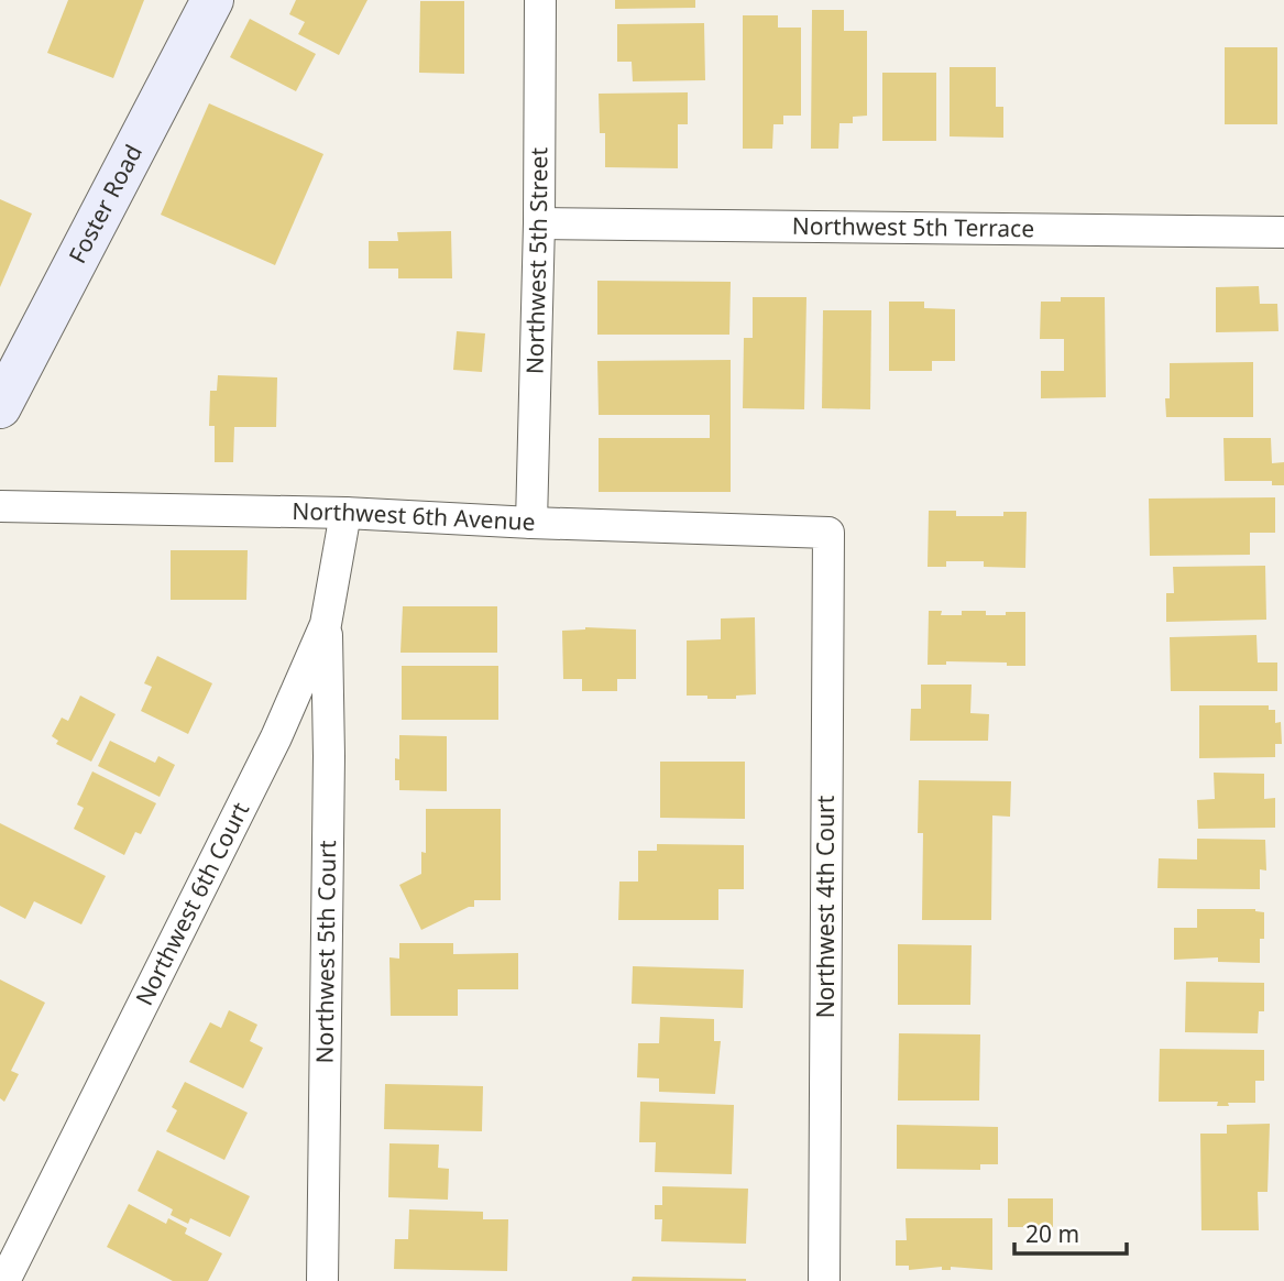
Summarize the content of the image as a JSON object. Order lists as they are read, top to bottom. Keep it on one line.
{"streets":{"street":["Foster Road","Northwest 5th Terrace","Northwest 5th Street","Northwest 6th Avenue","Northwest 6th Court","Northwest 4th Court","Northwest 5th Court"]},"crossings":[["Northwest 5th Terrace","Northwest 5th Street"],["Northwest 5th Street","Northwest 6th Avenue"],["Northwest 6th Avenue","Northwest 6th Court"],["Northwest 6th Avenue","Northwest 4th Court"],["Northwest 6th Court","Northwest 5th Court"]],"scale_bar":"20 m"}
